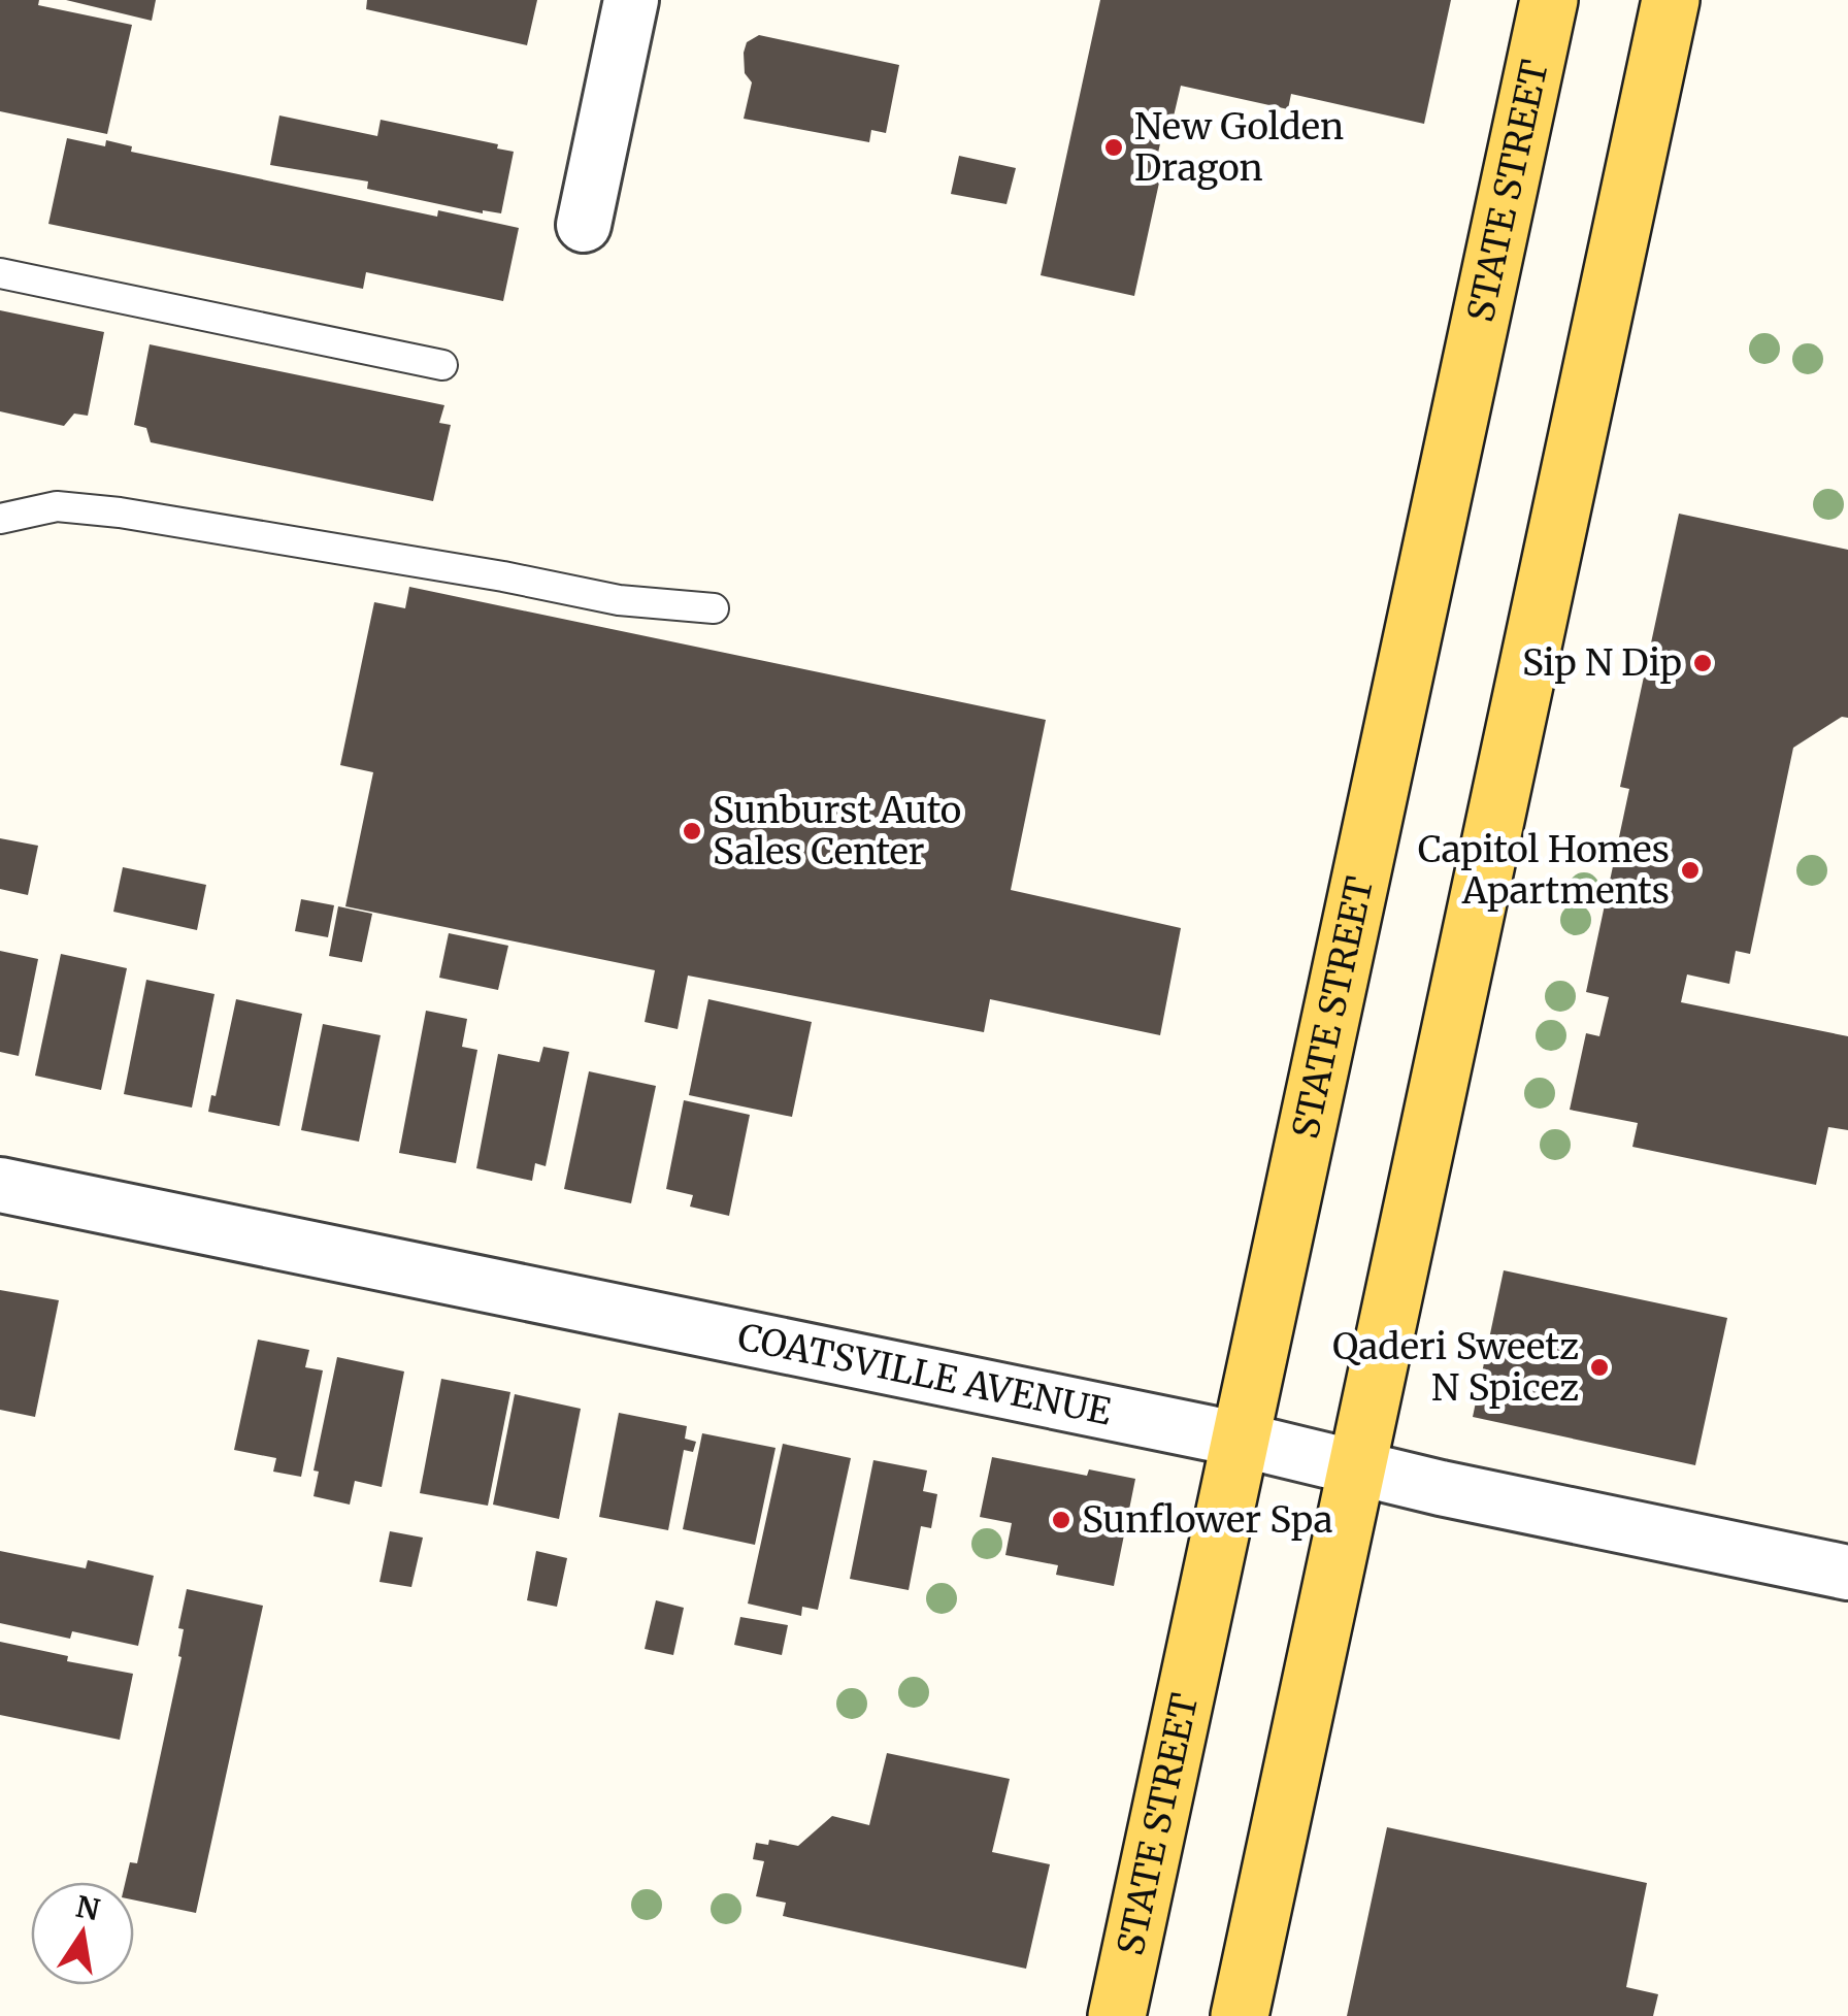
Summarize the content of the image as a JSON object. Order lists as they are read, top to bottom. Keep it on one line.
{"streets":{"main road":["STATE STREET"],"street":["COATSVILLE AVENUE"]},"crossings":[["STATE STREET","COATSVILLE AVENUE"]],"places":["New Golden Dragon","Sip N Dip","Sunburst Auto Sales Center","Capitol Homes Apartments","Qaderi Sweetz N Spicez","Sunflower Spa"],"north":"top"}
